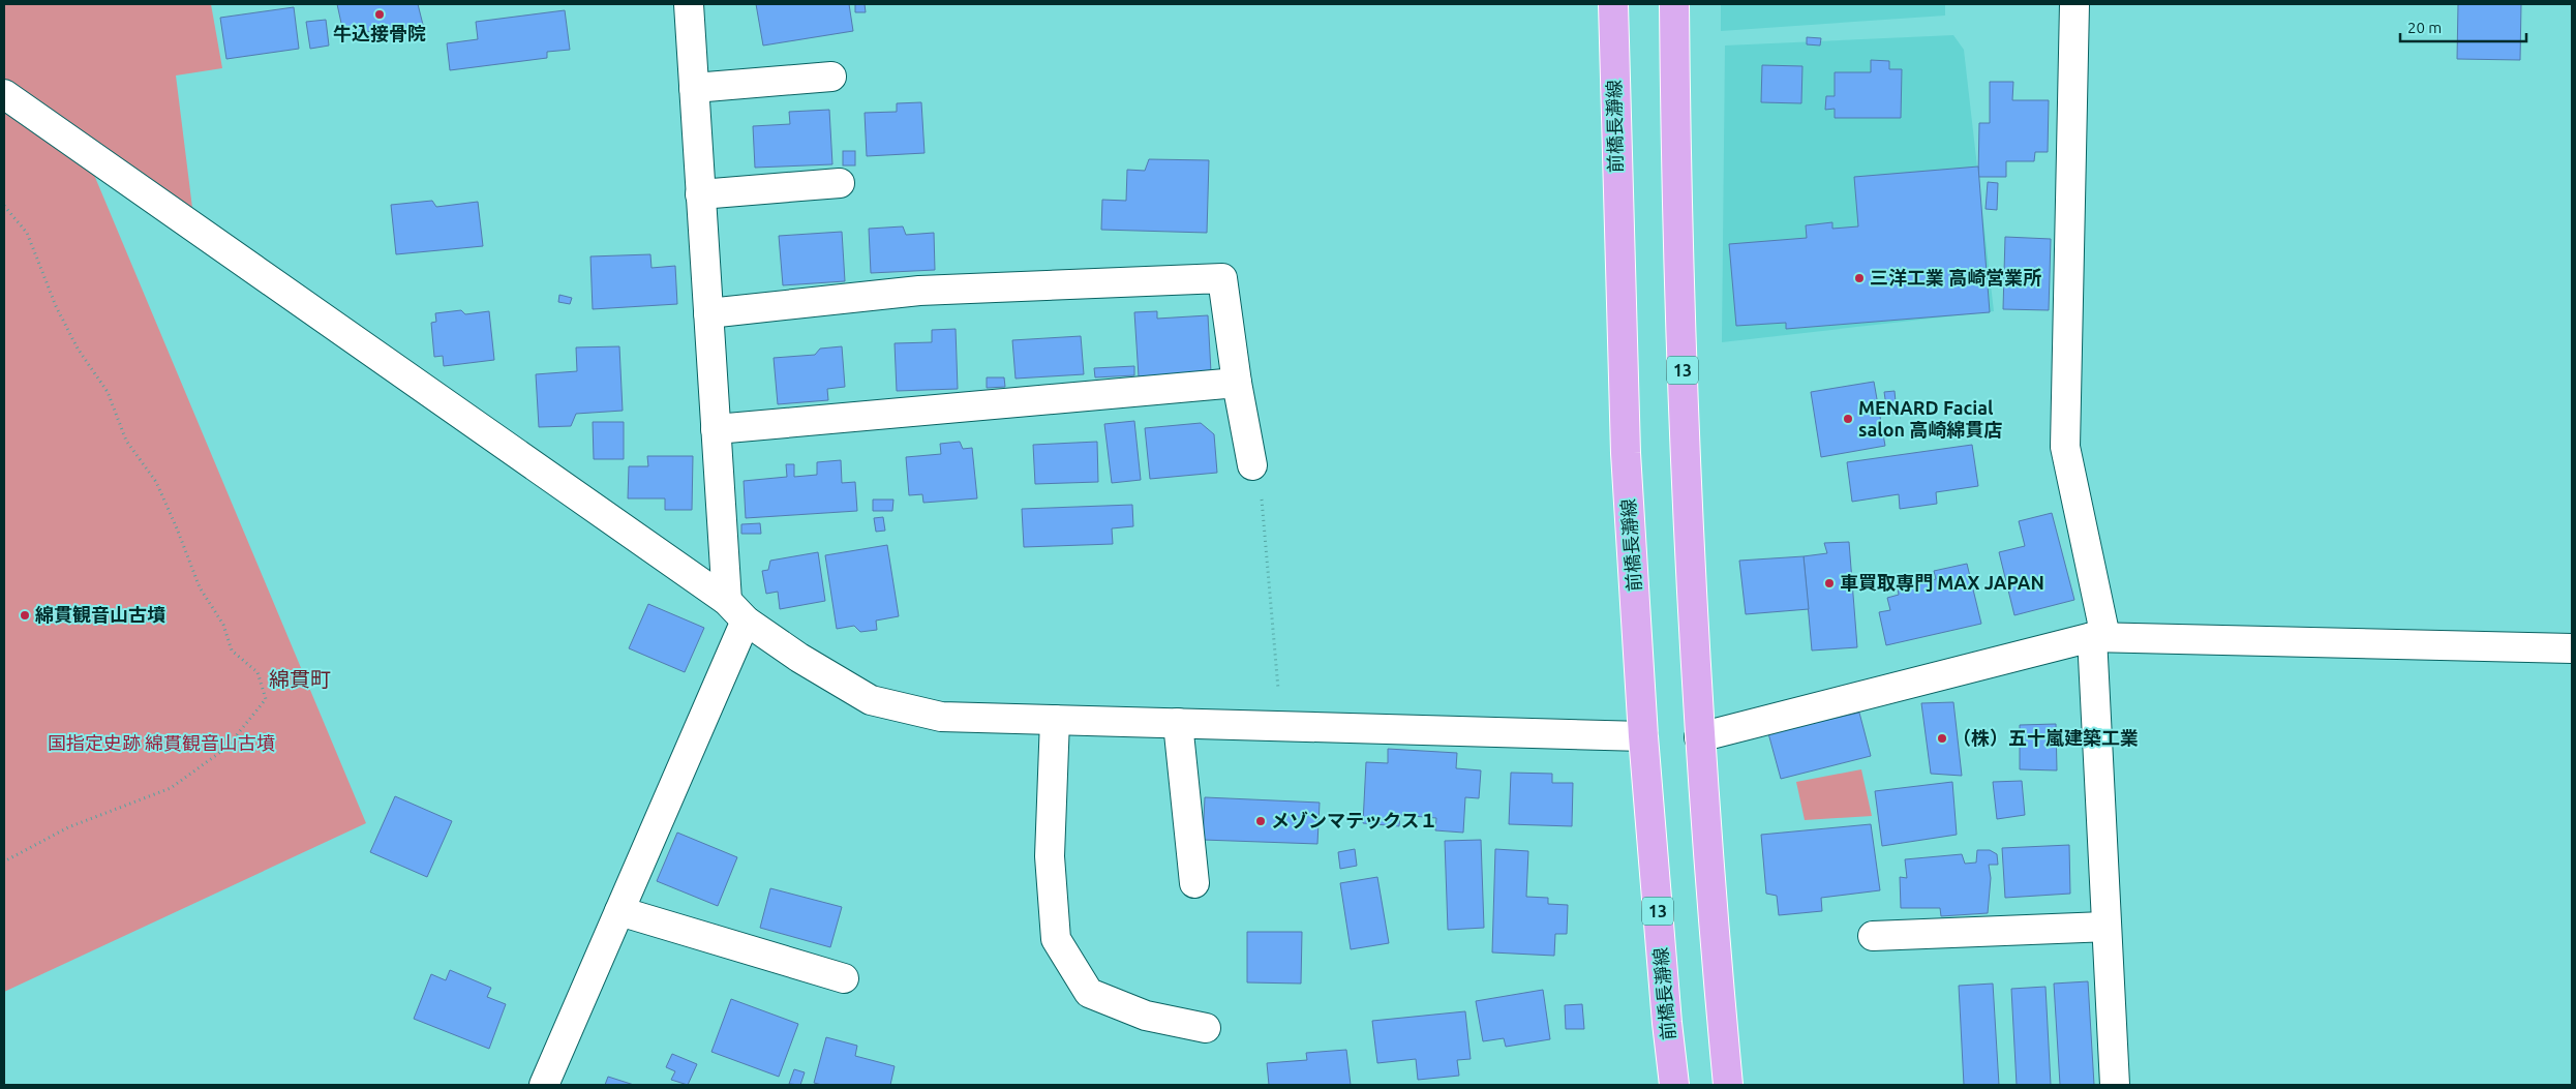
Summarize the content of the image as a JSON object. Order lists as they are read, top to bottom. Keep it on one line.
{"streets":{"main road":["前橋長瀞線","13"]},"districts":["綿貫町"],"parks":["国指定史跡 綿貫観音山古墳"],"places":["牛込接骨院","三洋工業 高崎営業所","MENARD Facial salon 高崎綿貫店","車買取専門 MAX JAPAN","綿貫観音山古墳","（株）五十嵐建築工業","メゾンマテックス１"],"scale_bar":"20 m"}
